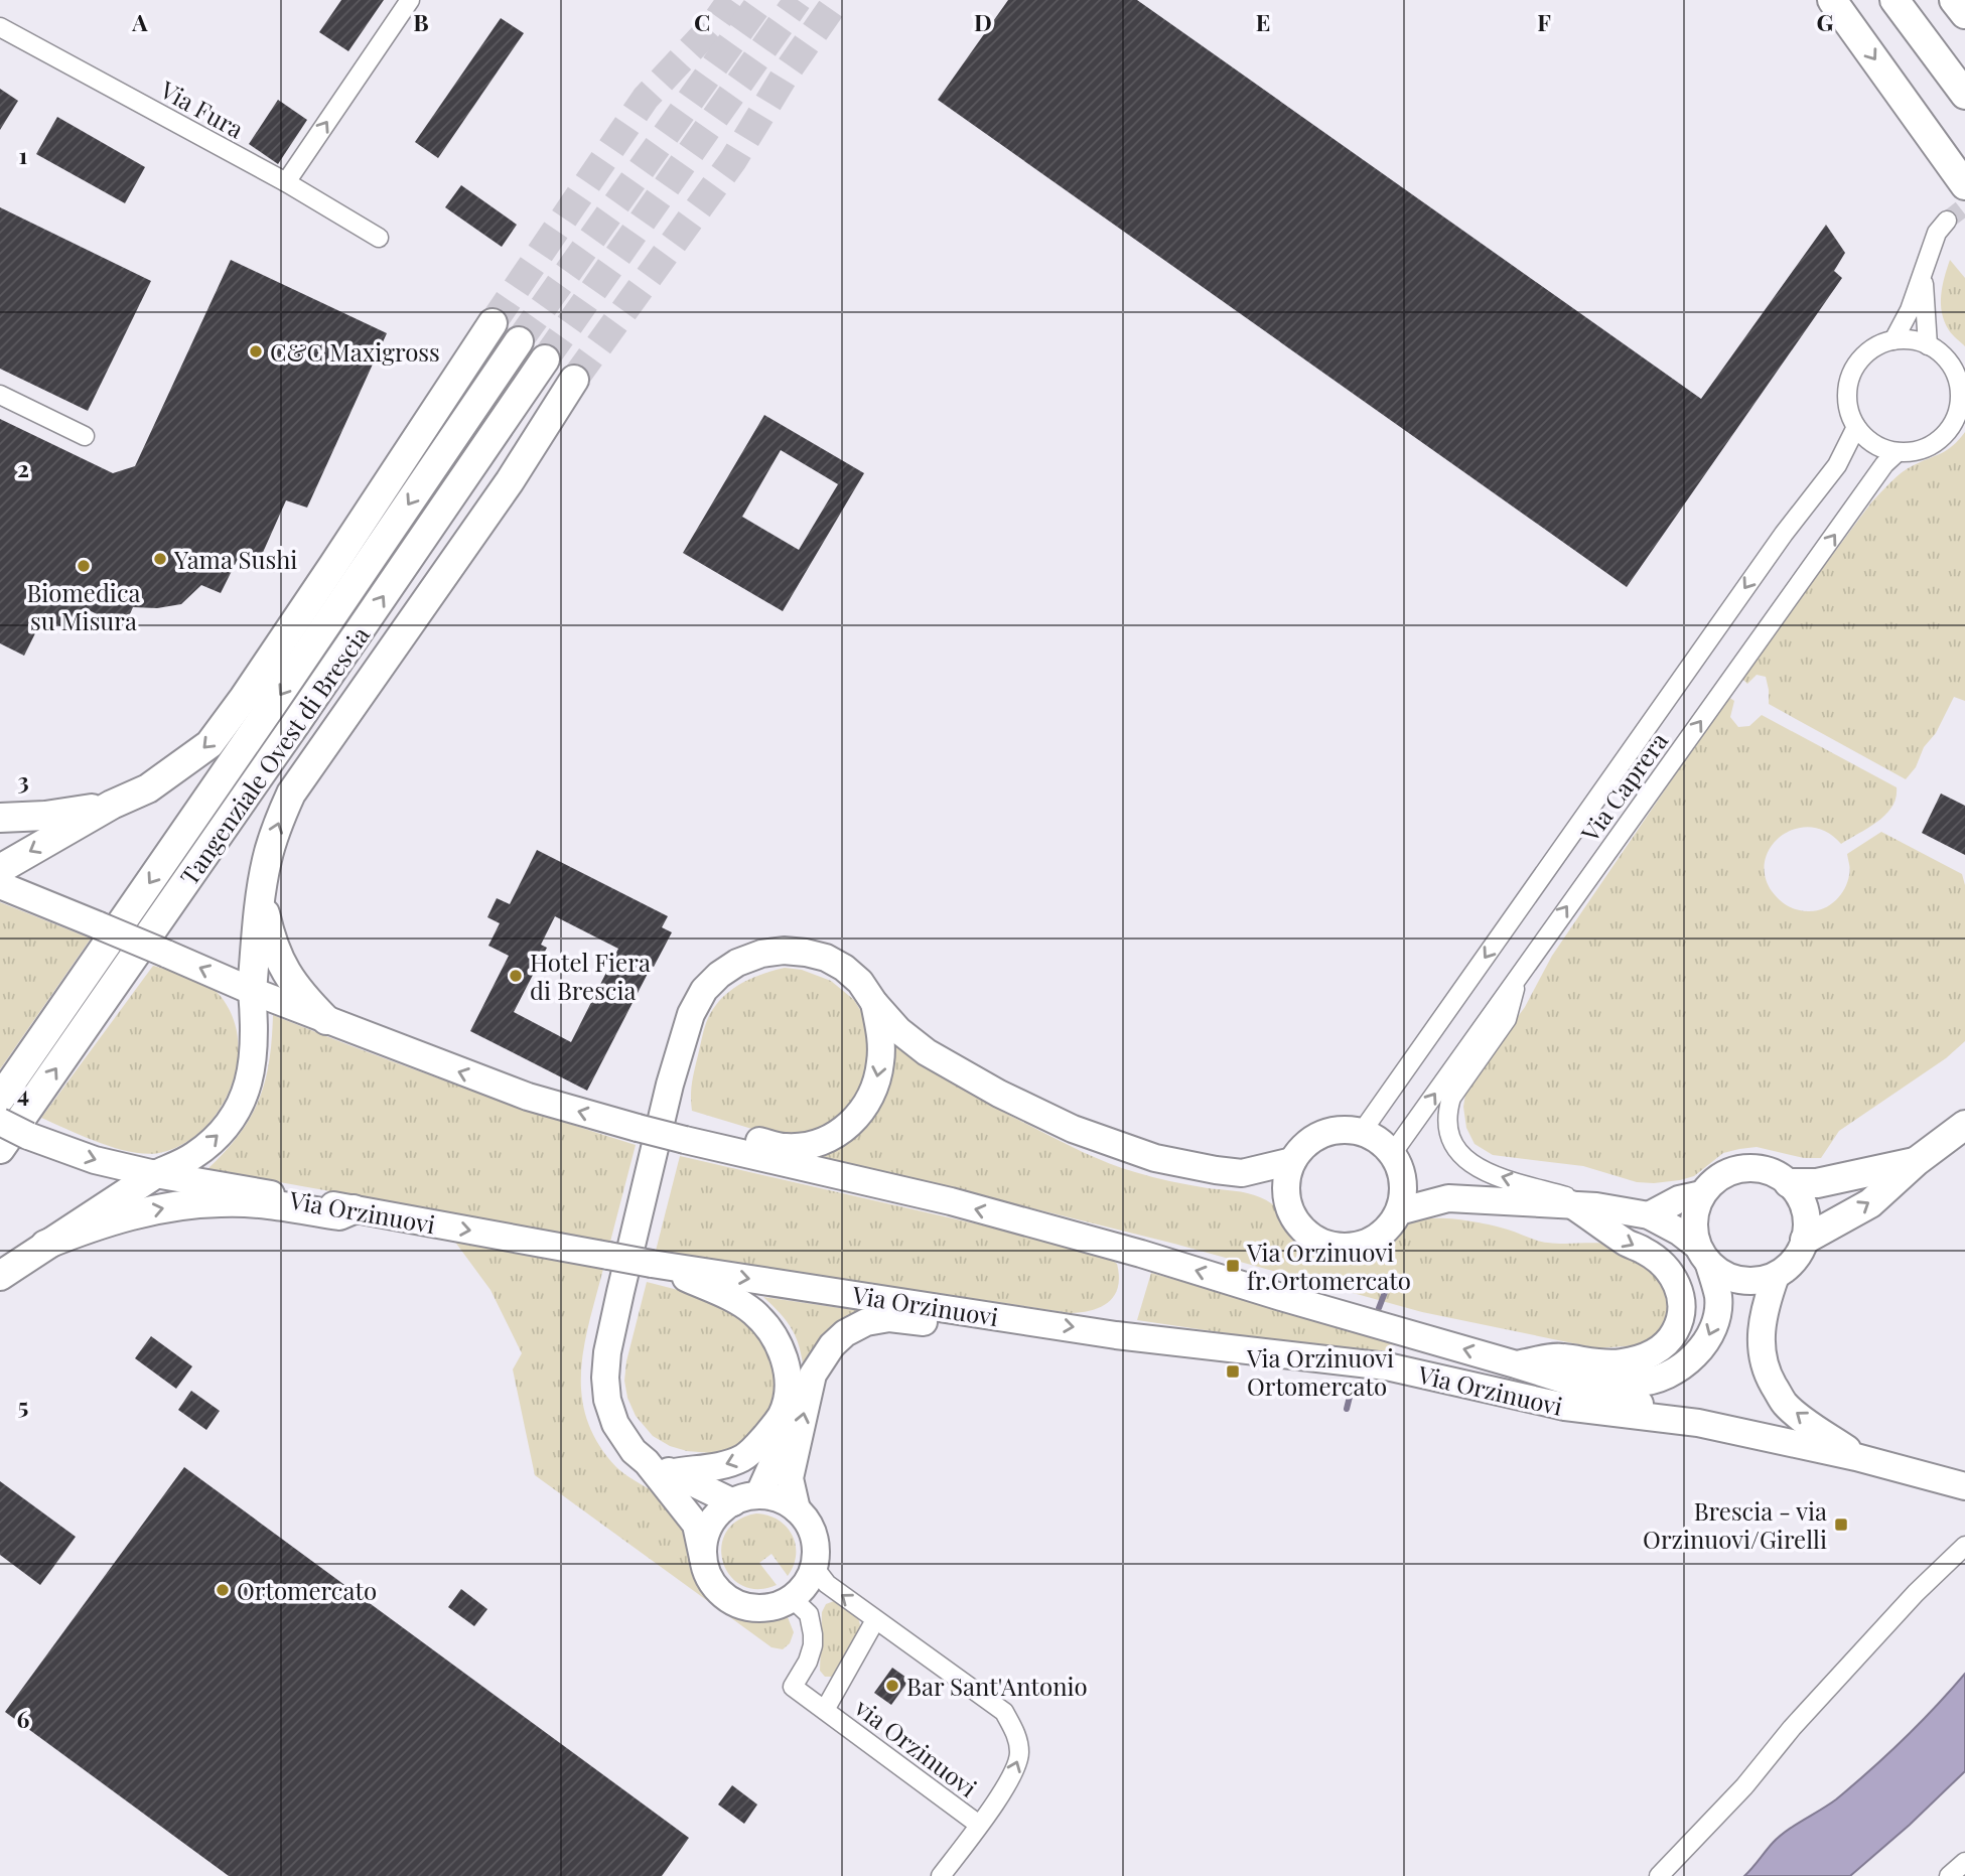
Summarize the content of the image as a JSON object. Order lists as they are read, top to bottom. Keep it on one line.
{"streets":{"highway":["Tangenziale Ovest di Brescia"],"main road":["Via Orzinuovi"],"street":["Via Fura","Via Caprera","via Orzinuovi"]},"places":{"other":["C&C Maxigross","Yama Sushi","Biomedica su Misura","Hotel Fiera di Brescia","Ortomercato","Bar Sant'Antonio"],"transit":["Via Orzinuovi fr.Ortomercato","Via Orzinuovi Ortomercato","Brescia - via Orzinuovi/Girelli"]},"grid":{"columns":["A","B","C","D","E","F","G"],"rows":["1","2","3","4","5","6"]}}
